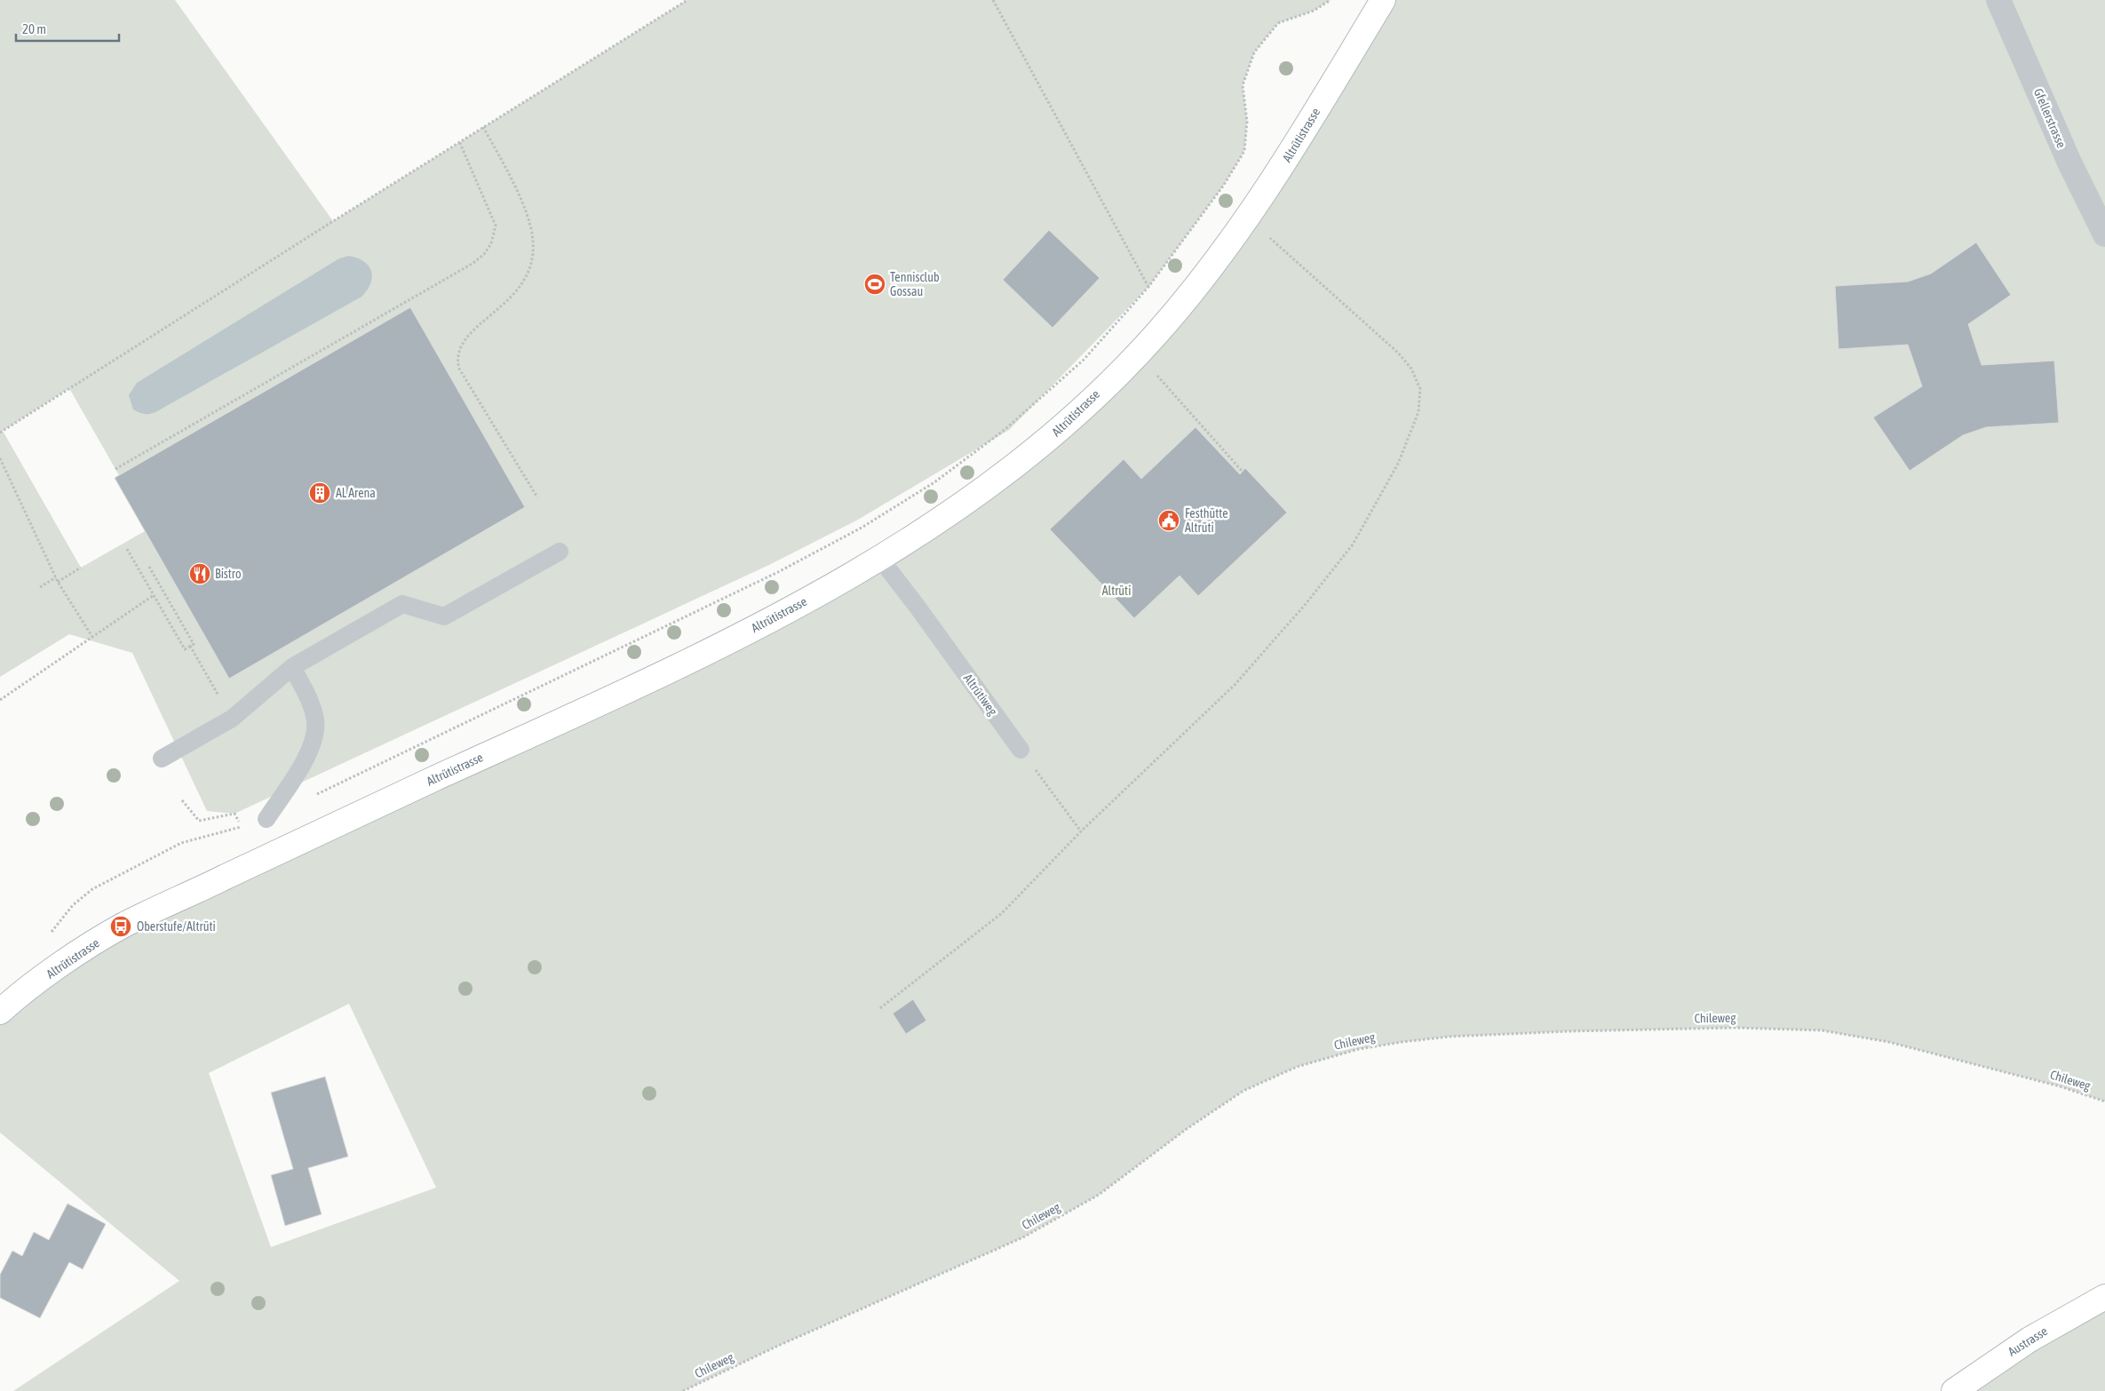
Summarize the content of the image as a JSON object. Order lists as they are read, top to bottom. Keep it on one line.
{"streets":{"street":["Gfellerstrasse","Altrütistrasse","Austrasse"],"lane":["Altrütiweg"],"path":["Chileweg"]},"crossings":[["Altrütistrasse","Altrütiweg"]],"parks":["Altrüti"],"places":{"sports":["Tennisclub Gossau"],"building":["AL Arena"],"public building":["Festhütte Altrüti"],"restaurant":["Bistro"],"bus stop":["Oberstufe/Altrüti"]},"scale_bar":"20 m"}
